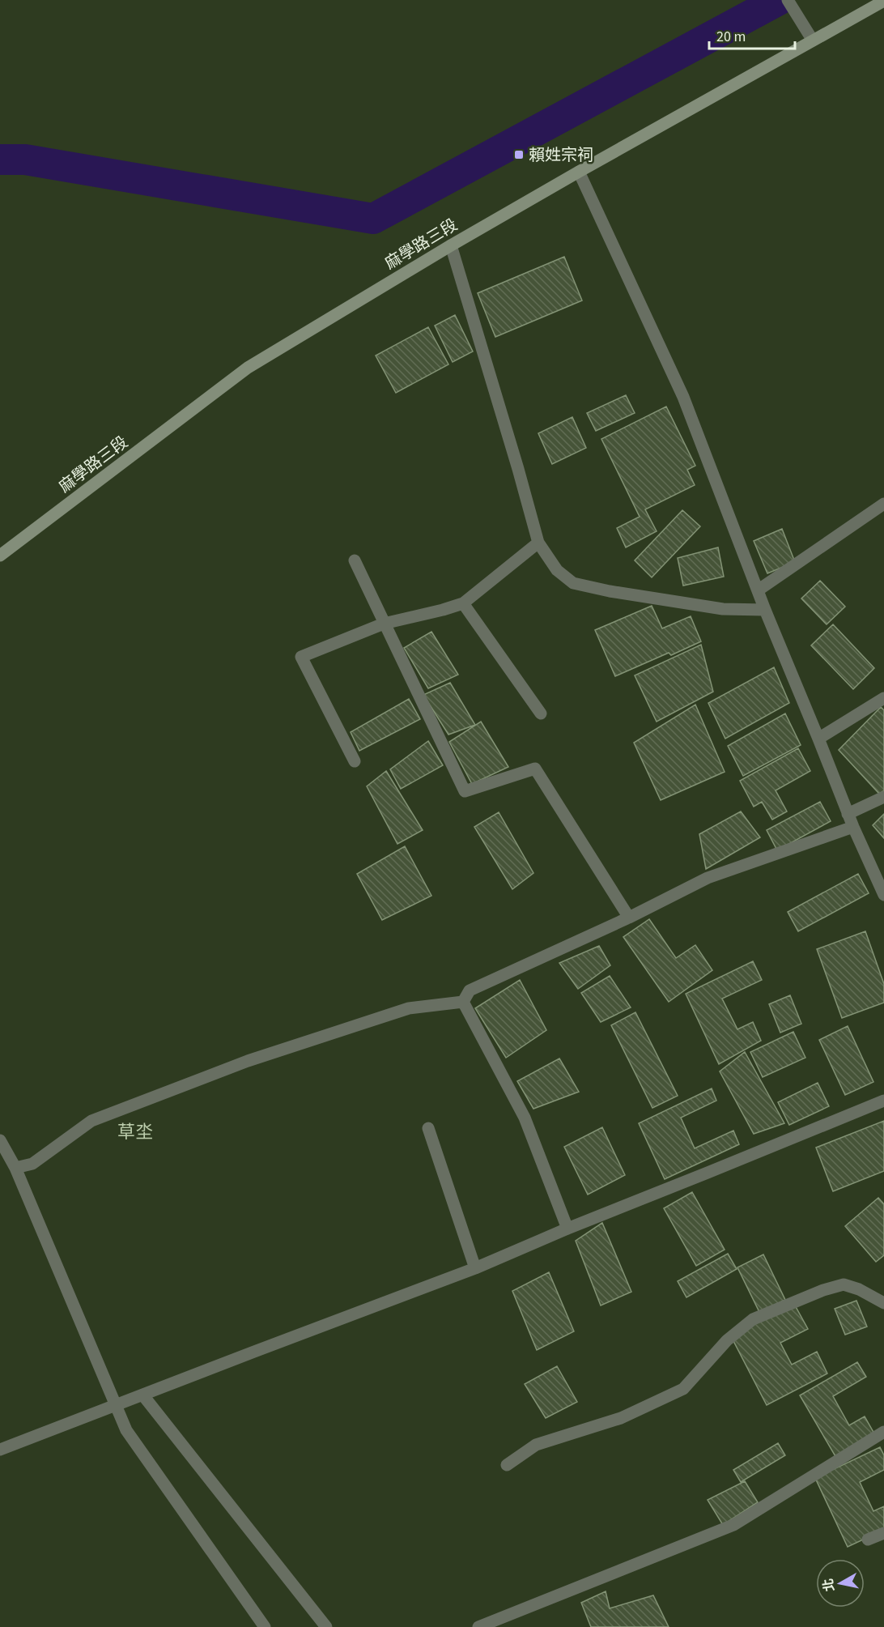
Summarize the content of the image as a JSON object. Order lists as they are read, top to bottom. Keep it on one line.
{"streets":{"main road":["麻學路三段"]},"districts":["草坔"],"places":{"transit":["賴姓宗祠"]},"scale_bar":"20 m","north":"left"}
